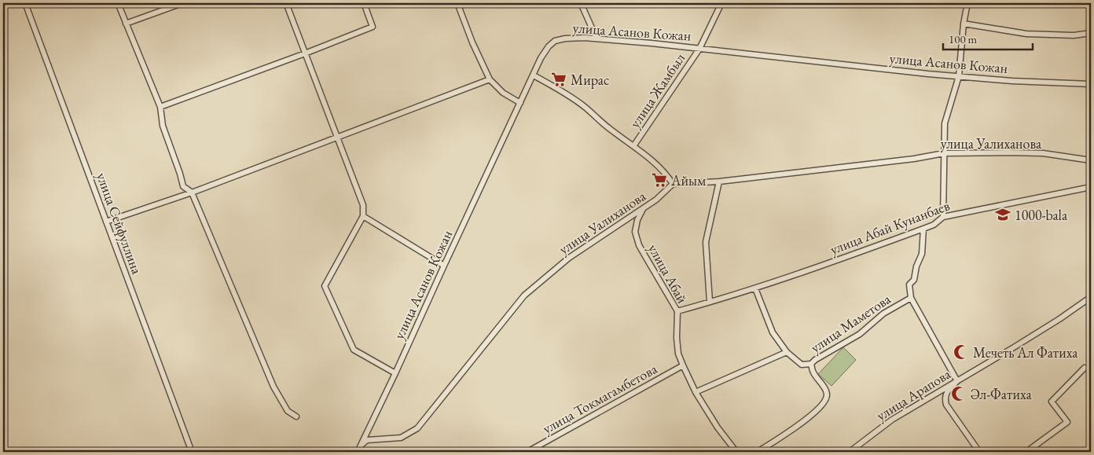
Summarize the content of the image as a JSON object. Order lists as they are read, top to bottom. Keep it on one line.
{"streets":{"street":["улица Асанов Кожан","улица Жамбыл","улица Уалиханова","улица Сейфуллина","улица Абай Кунанбаев","улица Абай","улица Маметова","улица Арапова","улица Токмагамбетова"]},"crossings":[["улица Асанов Кожан","улица Жамбыл"],["улица Асанов Кожан","улица Уалиханова"],["улица Жамбыл","улица Уалиханова"],["улица Уалиханова","улица Абай"],["улица Абай Кунанбаев","улица Абай"],["улица Абай","улица Токмагамбетова"]],"places":{"supermarket":["Мирас","Айым"],"school or university":["1000-bala"],"mosque":["Мечеть Ал Фатиха","Әл-Фатиха"]},"scale_bar":"100 m"}
